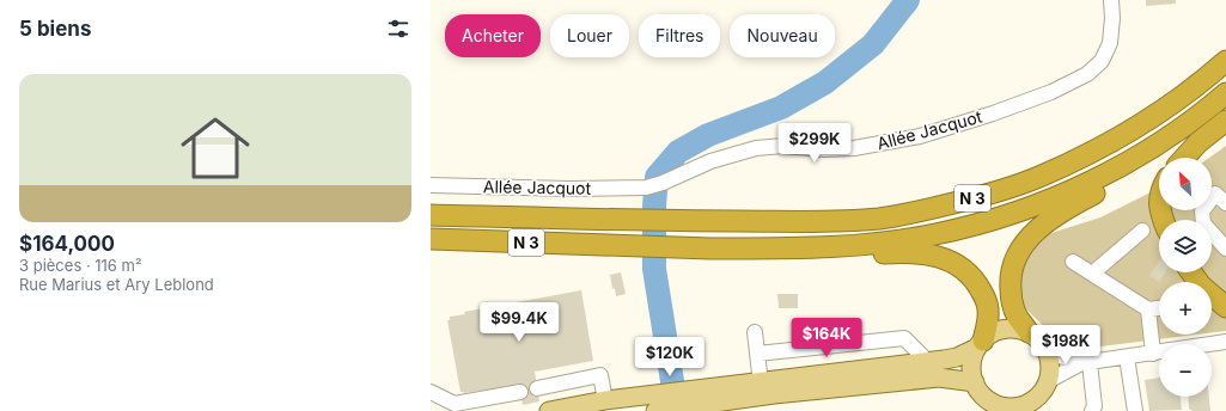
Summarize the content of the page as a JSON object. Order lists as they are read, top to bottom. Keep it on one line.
{"streets":{"highway":["N 3"],"street":["Allée Jacquot"]},"north":"top left","page":{"heading":"5 biens","chip":["Acheter","Louer","Filtres","Nouveau"],"list":[{"name":"$164,000","note":"3 pièces · 116 m² · Rue Marius et Ary Leblond"}],"price":["$299K","$99.4K","$164K","$198K","$120K"],"map_buttons":["+","−"]}}
